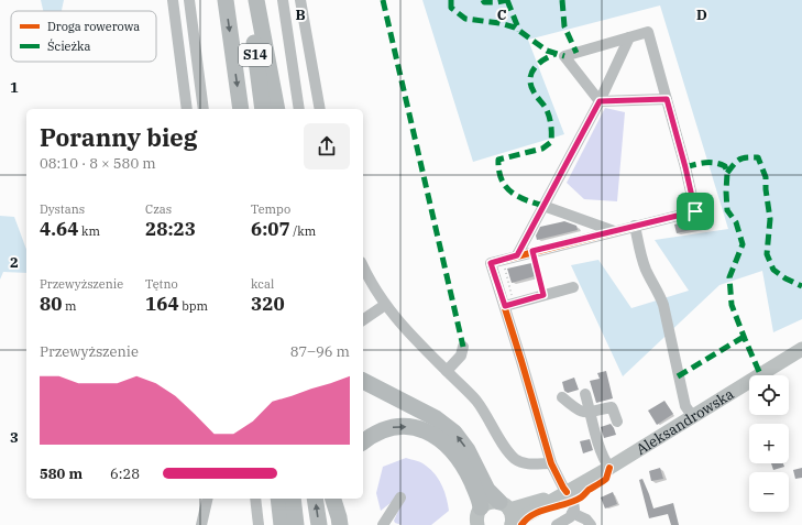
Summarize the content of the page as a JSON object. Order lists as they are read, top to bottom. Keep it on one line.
{"streets":{"highway":["S14"],"main road":["Aleksandrowska"]},"legend":["Droga rowerowa","Ścieżka"],"page":{"heading":["Poranny bieg","08:10 · 8 × 580 m"],"stats":[["Dystans","4.64 km"],["Czas","28:23"],["Tempo","6:07 /km"],["Przewyższenie","80 m"],["Tętno","164 bpm"],["kcal","320"]],"chart":["Przewyższenie","87–96 m"],"map_buttons":["+","−"],"list":[{"name":"580 m","note":"6:28"}]},"grid":{"columns":["B","C","D"],"rows":["1","2","3"]}}
